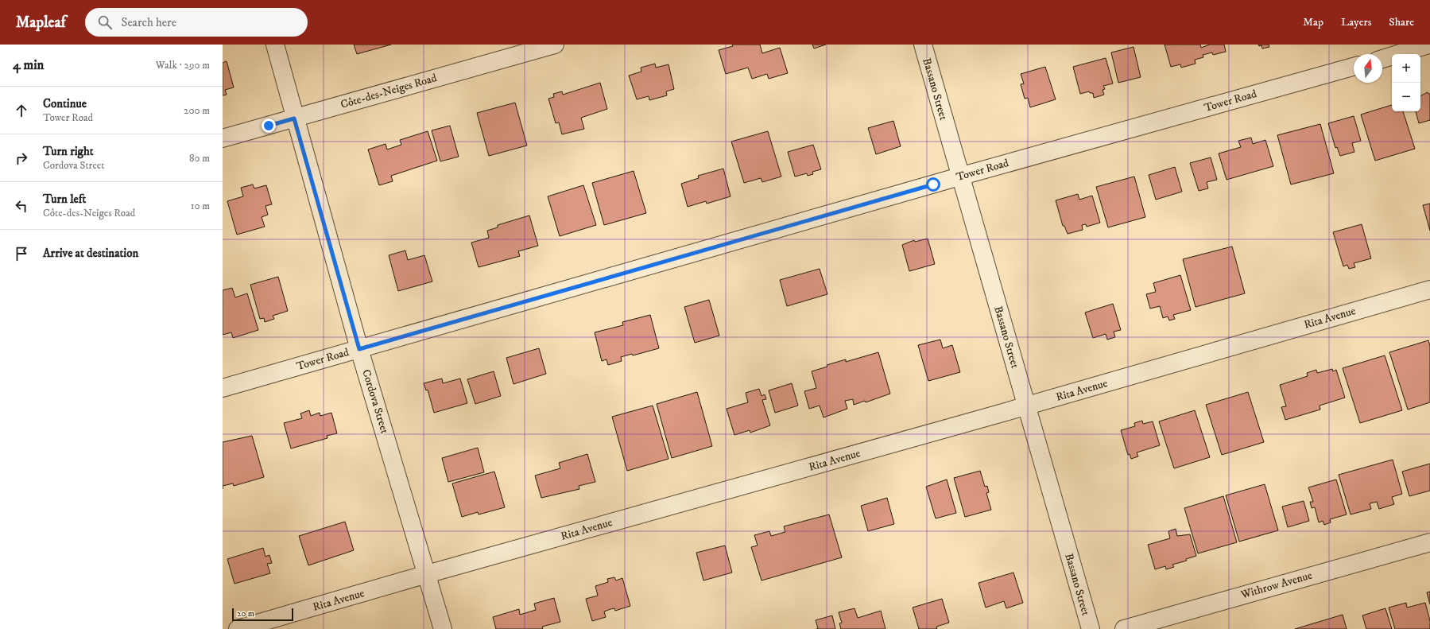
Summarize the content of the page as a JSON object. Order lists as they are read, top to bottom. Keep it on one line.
{"streets":{"street":["Bassano Street","Côte-des-Neiges Road","Tower Road","Rita Avenue","Cordova Street","Withrow Avenue"]},"crossings":[["Bassano Street","Tower Road"],["Bassano Street","Rita Avenue"],["Côte-des-Neiges Road","Cordova Street"],["Tower Road","Cordova Street"],["Rita Avenue","Cordova Street"]],"scale_bar":"20 m","north":"top","page":{"header":"Mapleaf","search":"Search here","nav":["Map","Layers","Share"],"heading":["4 min","Walk · 290 m"],"map_buttons":["+","−"],"list":[["Continue","Tower Road","200 m"],["Turn right","Cordova Street","80 m"],["Turn left","Côte-des-Neiges Road","10 m"],"Arrive at destination"],"scale":"20 m"}}
